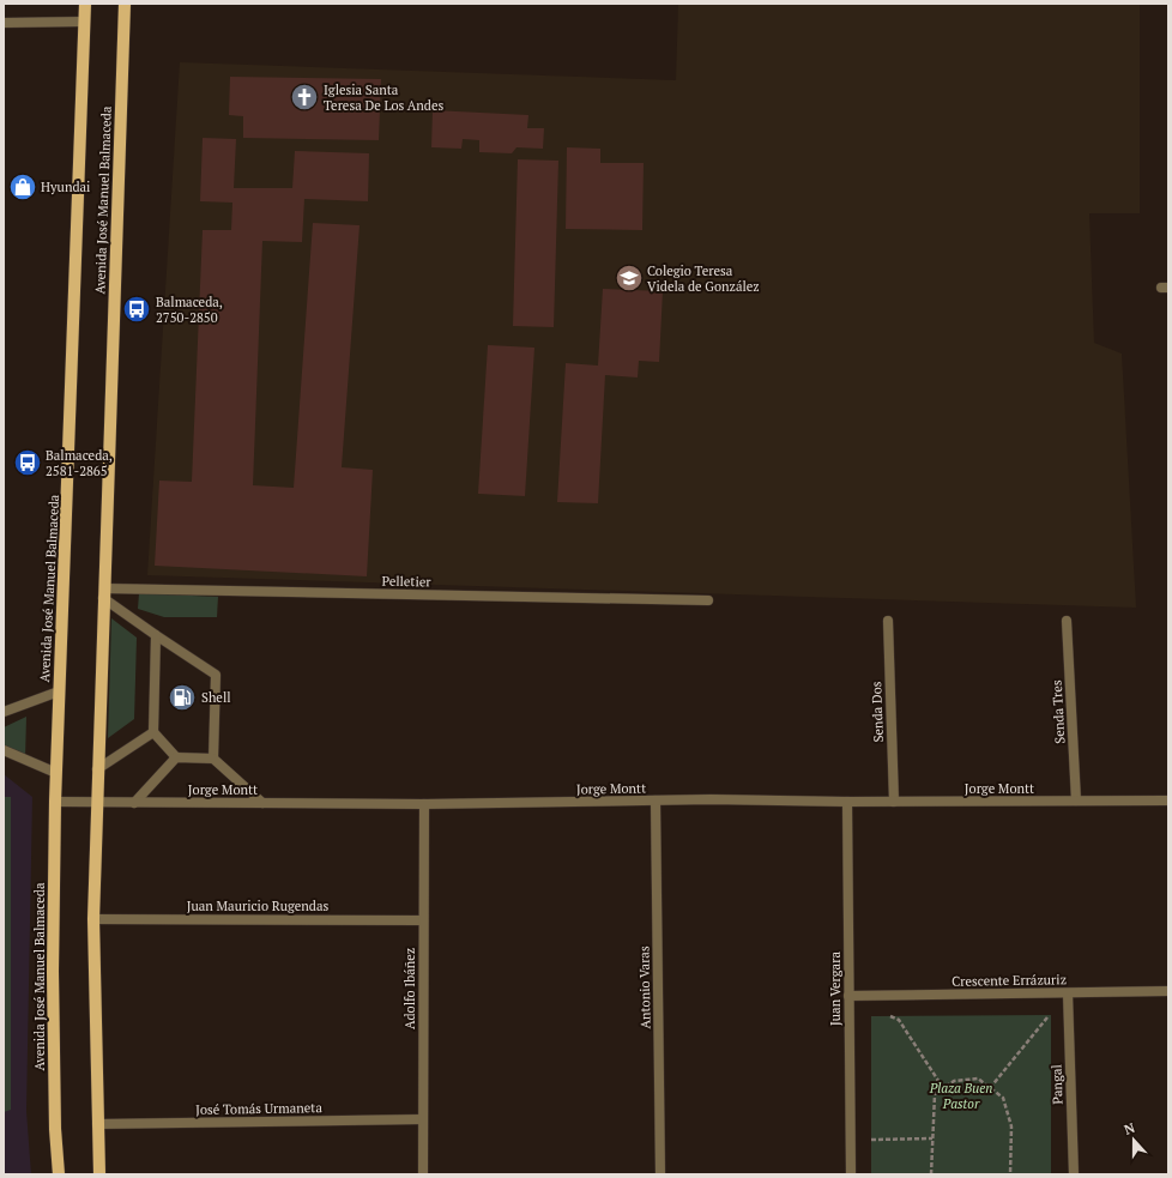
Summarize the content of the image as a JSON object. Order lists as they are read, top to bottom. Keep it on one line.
{"streets":{"main road":["Avenida José Manuel Balmaceda"],"street":["Pelletier","Senda Dos","Senda Tres","Jorge Montt","Juan Mauricio Rugendas","Crescente Errázuriz","Antonio Varas","Adolfo Ibáñez","Juan Vergara","Pangal","José Tomás Urmaneta"]},"crossings":[["Avenida José Manuel Balmaceda","Pelletier"],["Avenida José Manuel Balmaceda","Jorge Montt"],["Avenida José Manuel Balmaceda","Juan Mauricio Rugendas"],["Avenida José Manuel Balmaceda","José Tomás Urmaneta"],["Senda Dos","Jorge Montt"],["Senda Tres","Jorge Montt"],["Jorge Montt","Antonio Varas"],["Jorge Montt","Adolfo Ibáñez"],["Jorge Montt","Juan Vergara"],["Juan Mauricio Rugendas","Adolfo Ibáñez"],["Crescente Errázuriz","Juan Vergara"],["Crescente Errázuriz","Pangal"],["Adolfo Ibáñez","José Tomás Urmaneta"]],"parks":["Plaza Buen Pastor"],"places":{"church":["Iglesia Santa Teresa De Los Andes"],"shop":["Hyundai"],"school or university":["Colegio Teresa Videla de González"],"bus stop":["Balmaceda, 2750-2850","Balmaceda, 2581-2865"],"fuel station":["Shell"]},"north":"top"}
